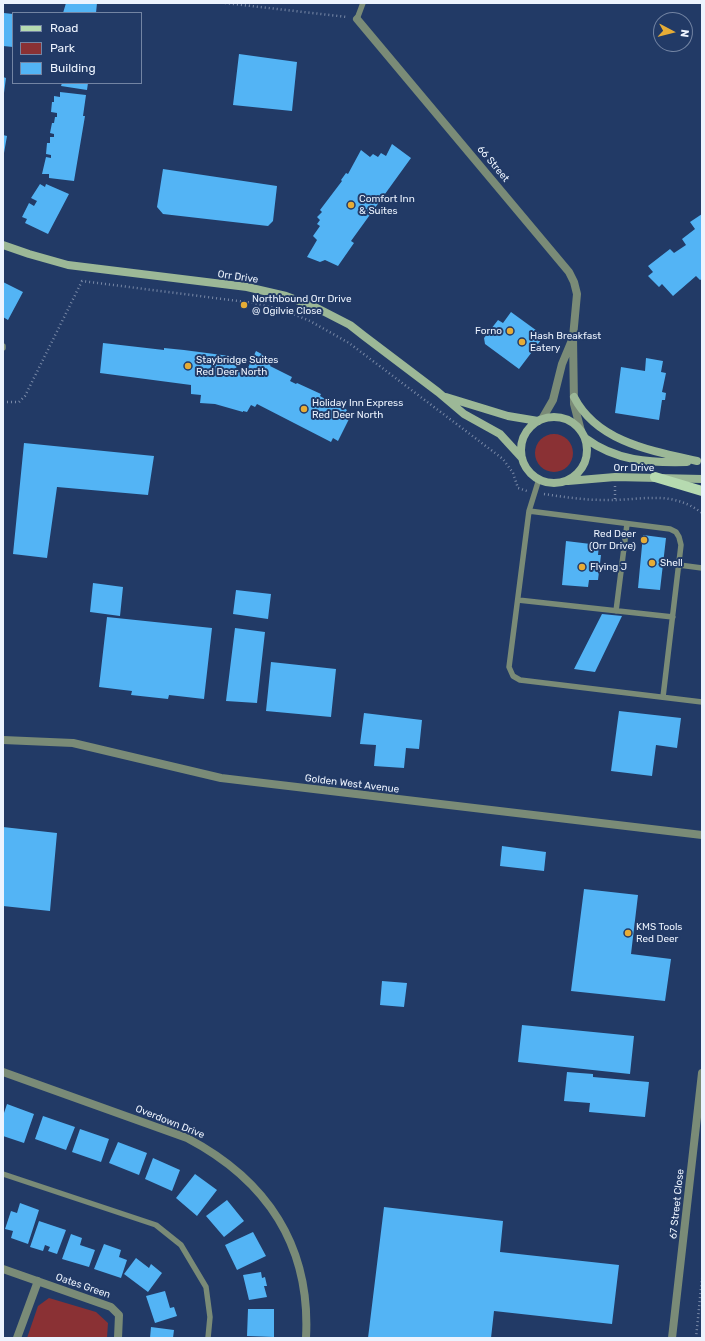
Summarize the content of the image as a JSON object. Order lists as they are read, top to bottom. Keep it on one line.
{"streets":{"street":["66 Street","Orr Drive","Golden West Avenue","Overdown Drive","67 Street Close","Oates Green"]},"crossings":[["66 Street","Orr Drive"]],"places":["Comfort Inn & Suites","Northbound Orr Drive @ Ogilvie Close","Forno","Hash Breakfast Eatery","Staybridge Suites Red Deer North","Holiday Inn Express Red Deer North","Red Deer (Orr Drive)","Shell","Flying J","KMS Tools Red Deer"],"legend":["Road","Park","Building"],"north":"right"}
